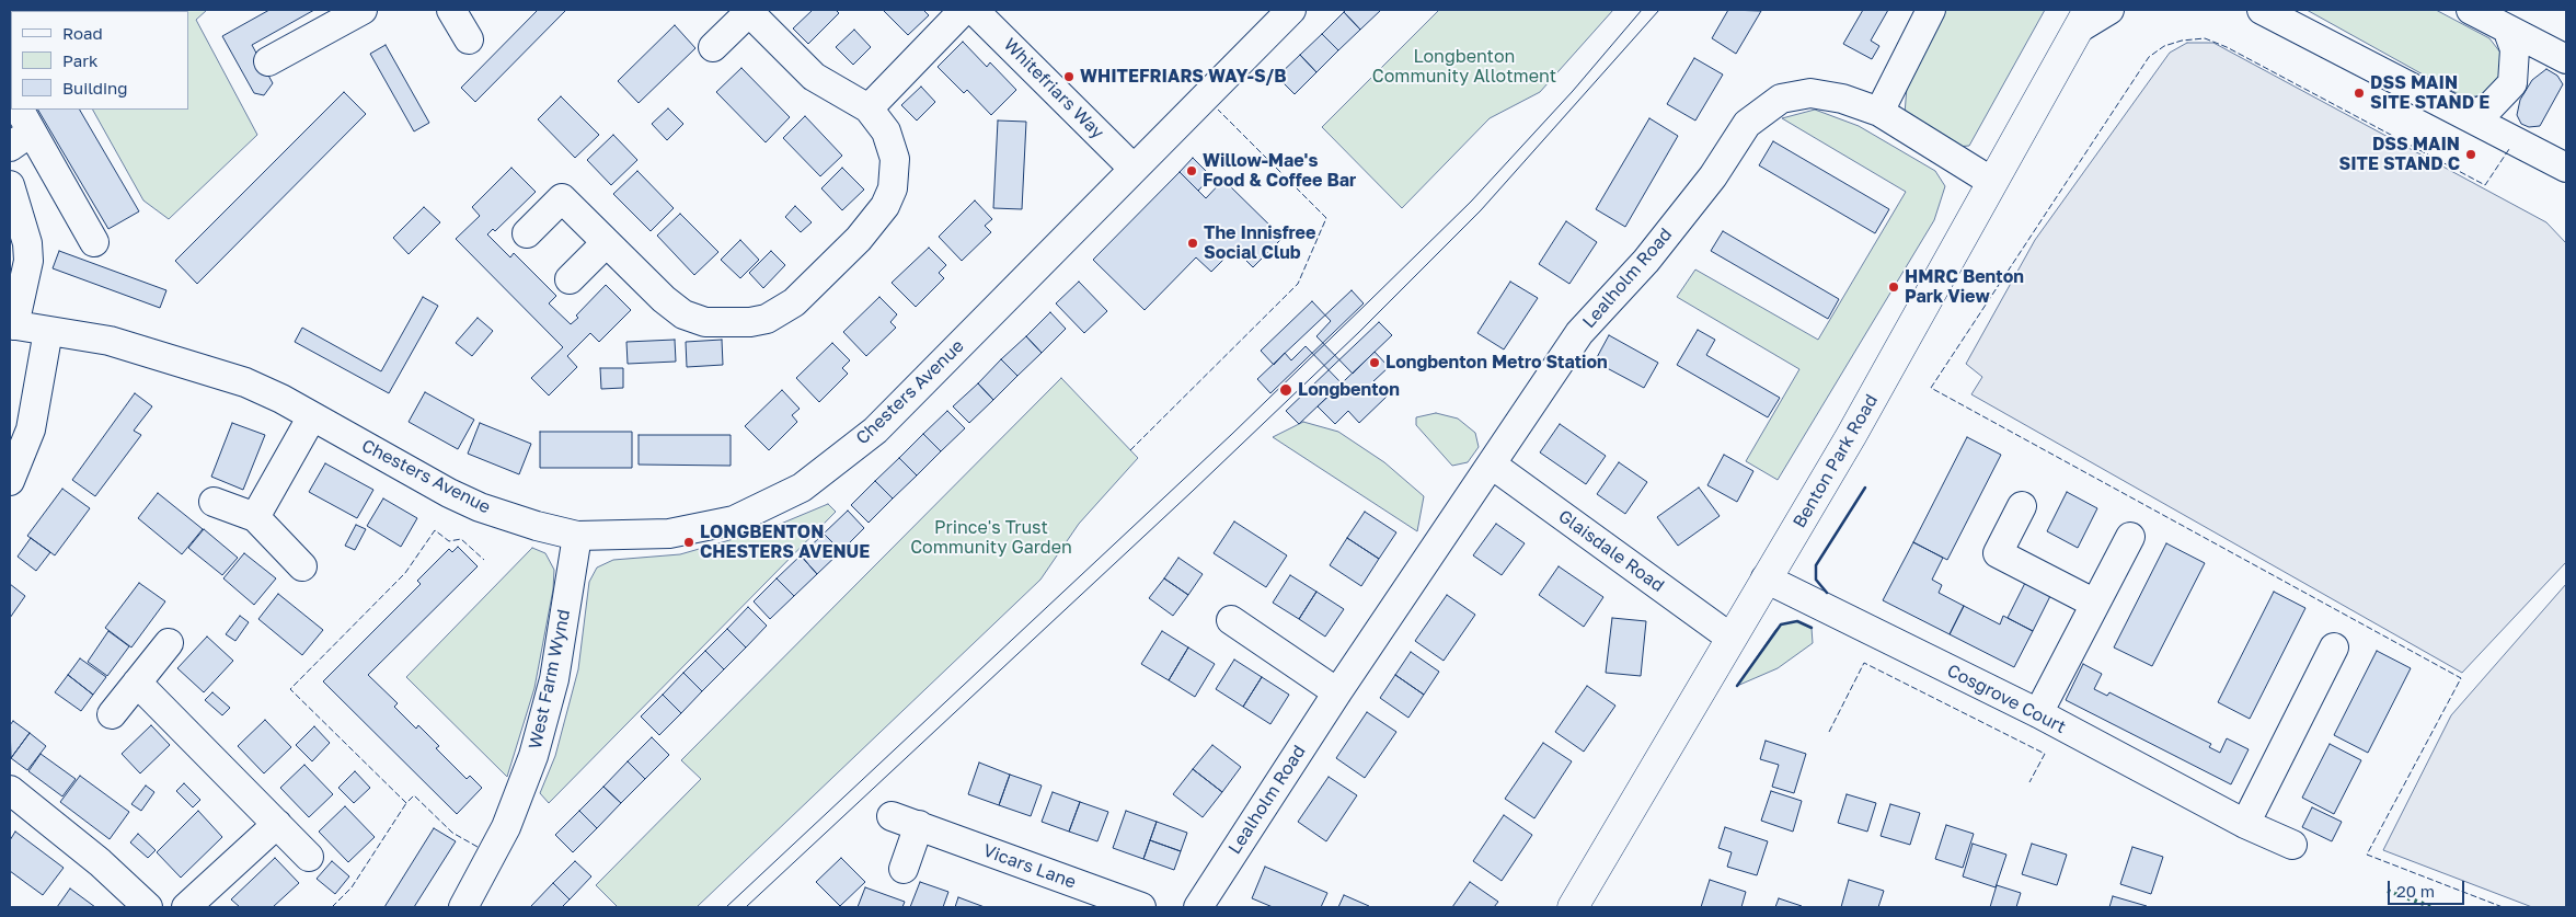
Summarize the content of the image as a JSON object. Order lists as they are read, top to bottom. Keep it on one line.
{"streets":{"main road":["Benton Park Road"],"street":["Whitefriars Way","Lealholm Road","Chesters Avenue","Glaisdale Road","West Farm Wynd","Cosgrove Court","Vicars Lane"]},"crossings":[["Whitefriars Way","Chesters Avenue"],["Lealholm Road","Benton Park Road"],["Lealholm Road","Glaisdale Road"],["Chesters Avenue","West Farm Wynd"],["Benton Park Road","Glaisdale Road"],["Benton Park Road","Cosgrove Court"]],"parks":["Longbenton Community Allotment","Prince's Trust Community Garden"],"places":["WHITEFRIARS WAY-S/B","DSS MAIN SITE STAND E","DSS MAIN SITE STAND C","Willow-Mae's Food & Coffee Bar","The Innisfree Social Club","HMRC Benton Park View","Longbenton Metro Station","Longbenton","LONGBENTON CHESTERS AVENUE"],"legend":["Road","Park","Building"],"scale_bar":"20 m"}
